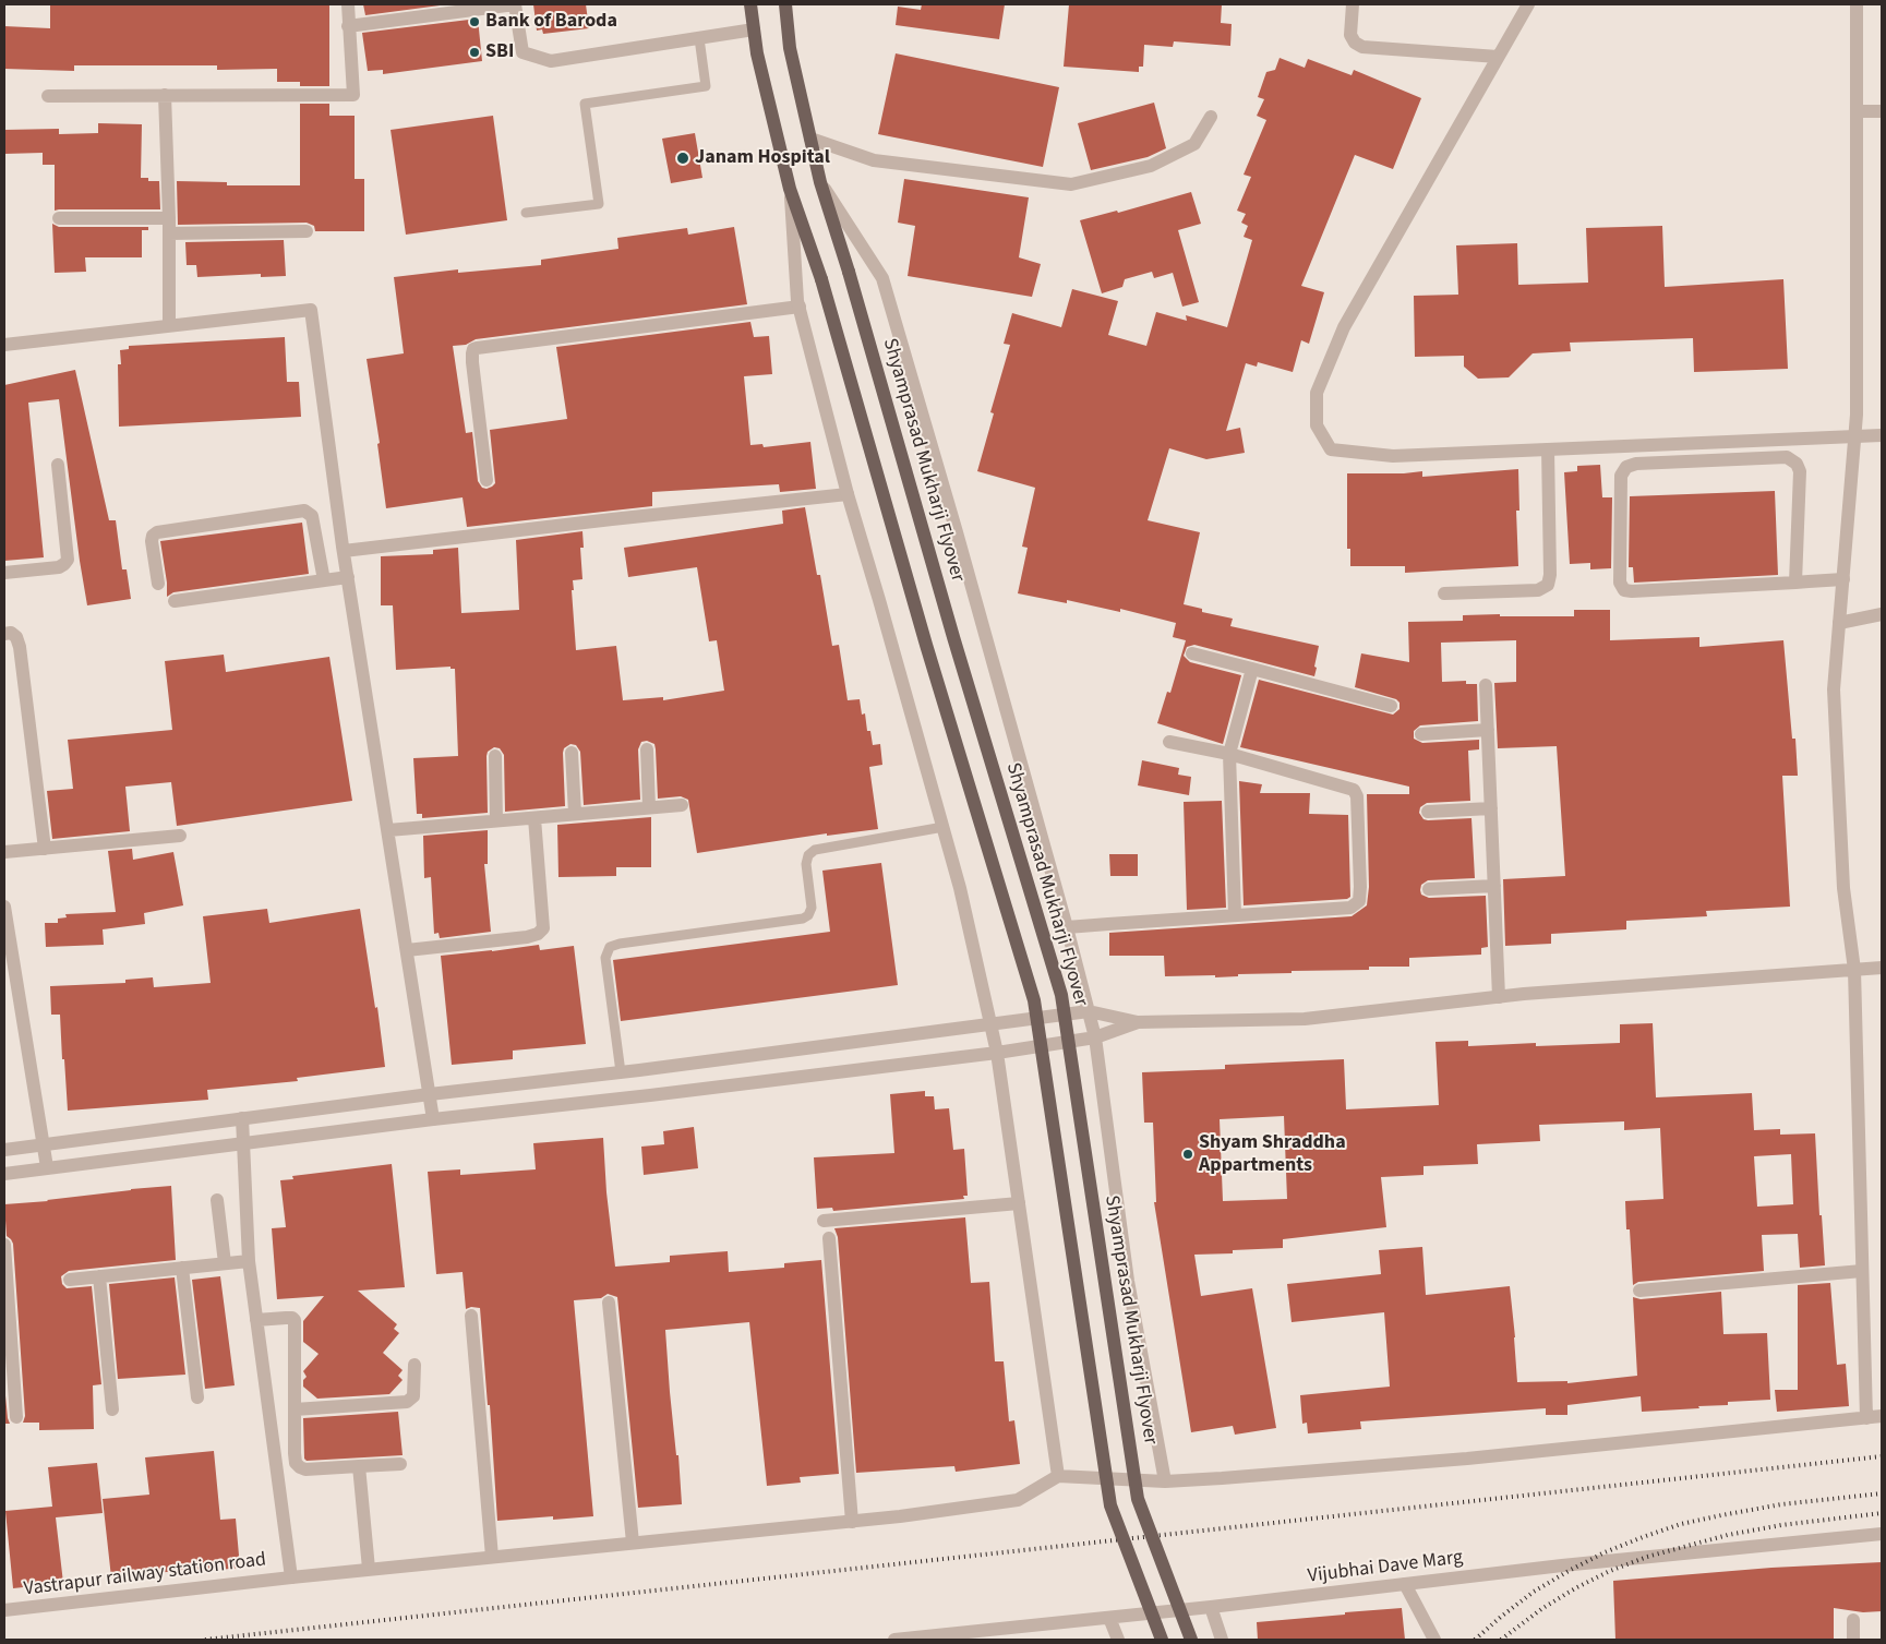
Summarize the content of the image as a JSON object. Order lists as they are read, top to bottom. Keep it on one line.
{"streets":{"main road":["Shyamprasad Mukharji Flyover"],"street":["Vijubhai Dave Marg","Vastrapur railway station road"]},"places":["Bank of Baroda","SBI","Janam Hospital","Shyam Shraddha Appartments"]}
